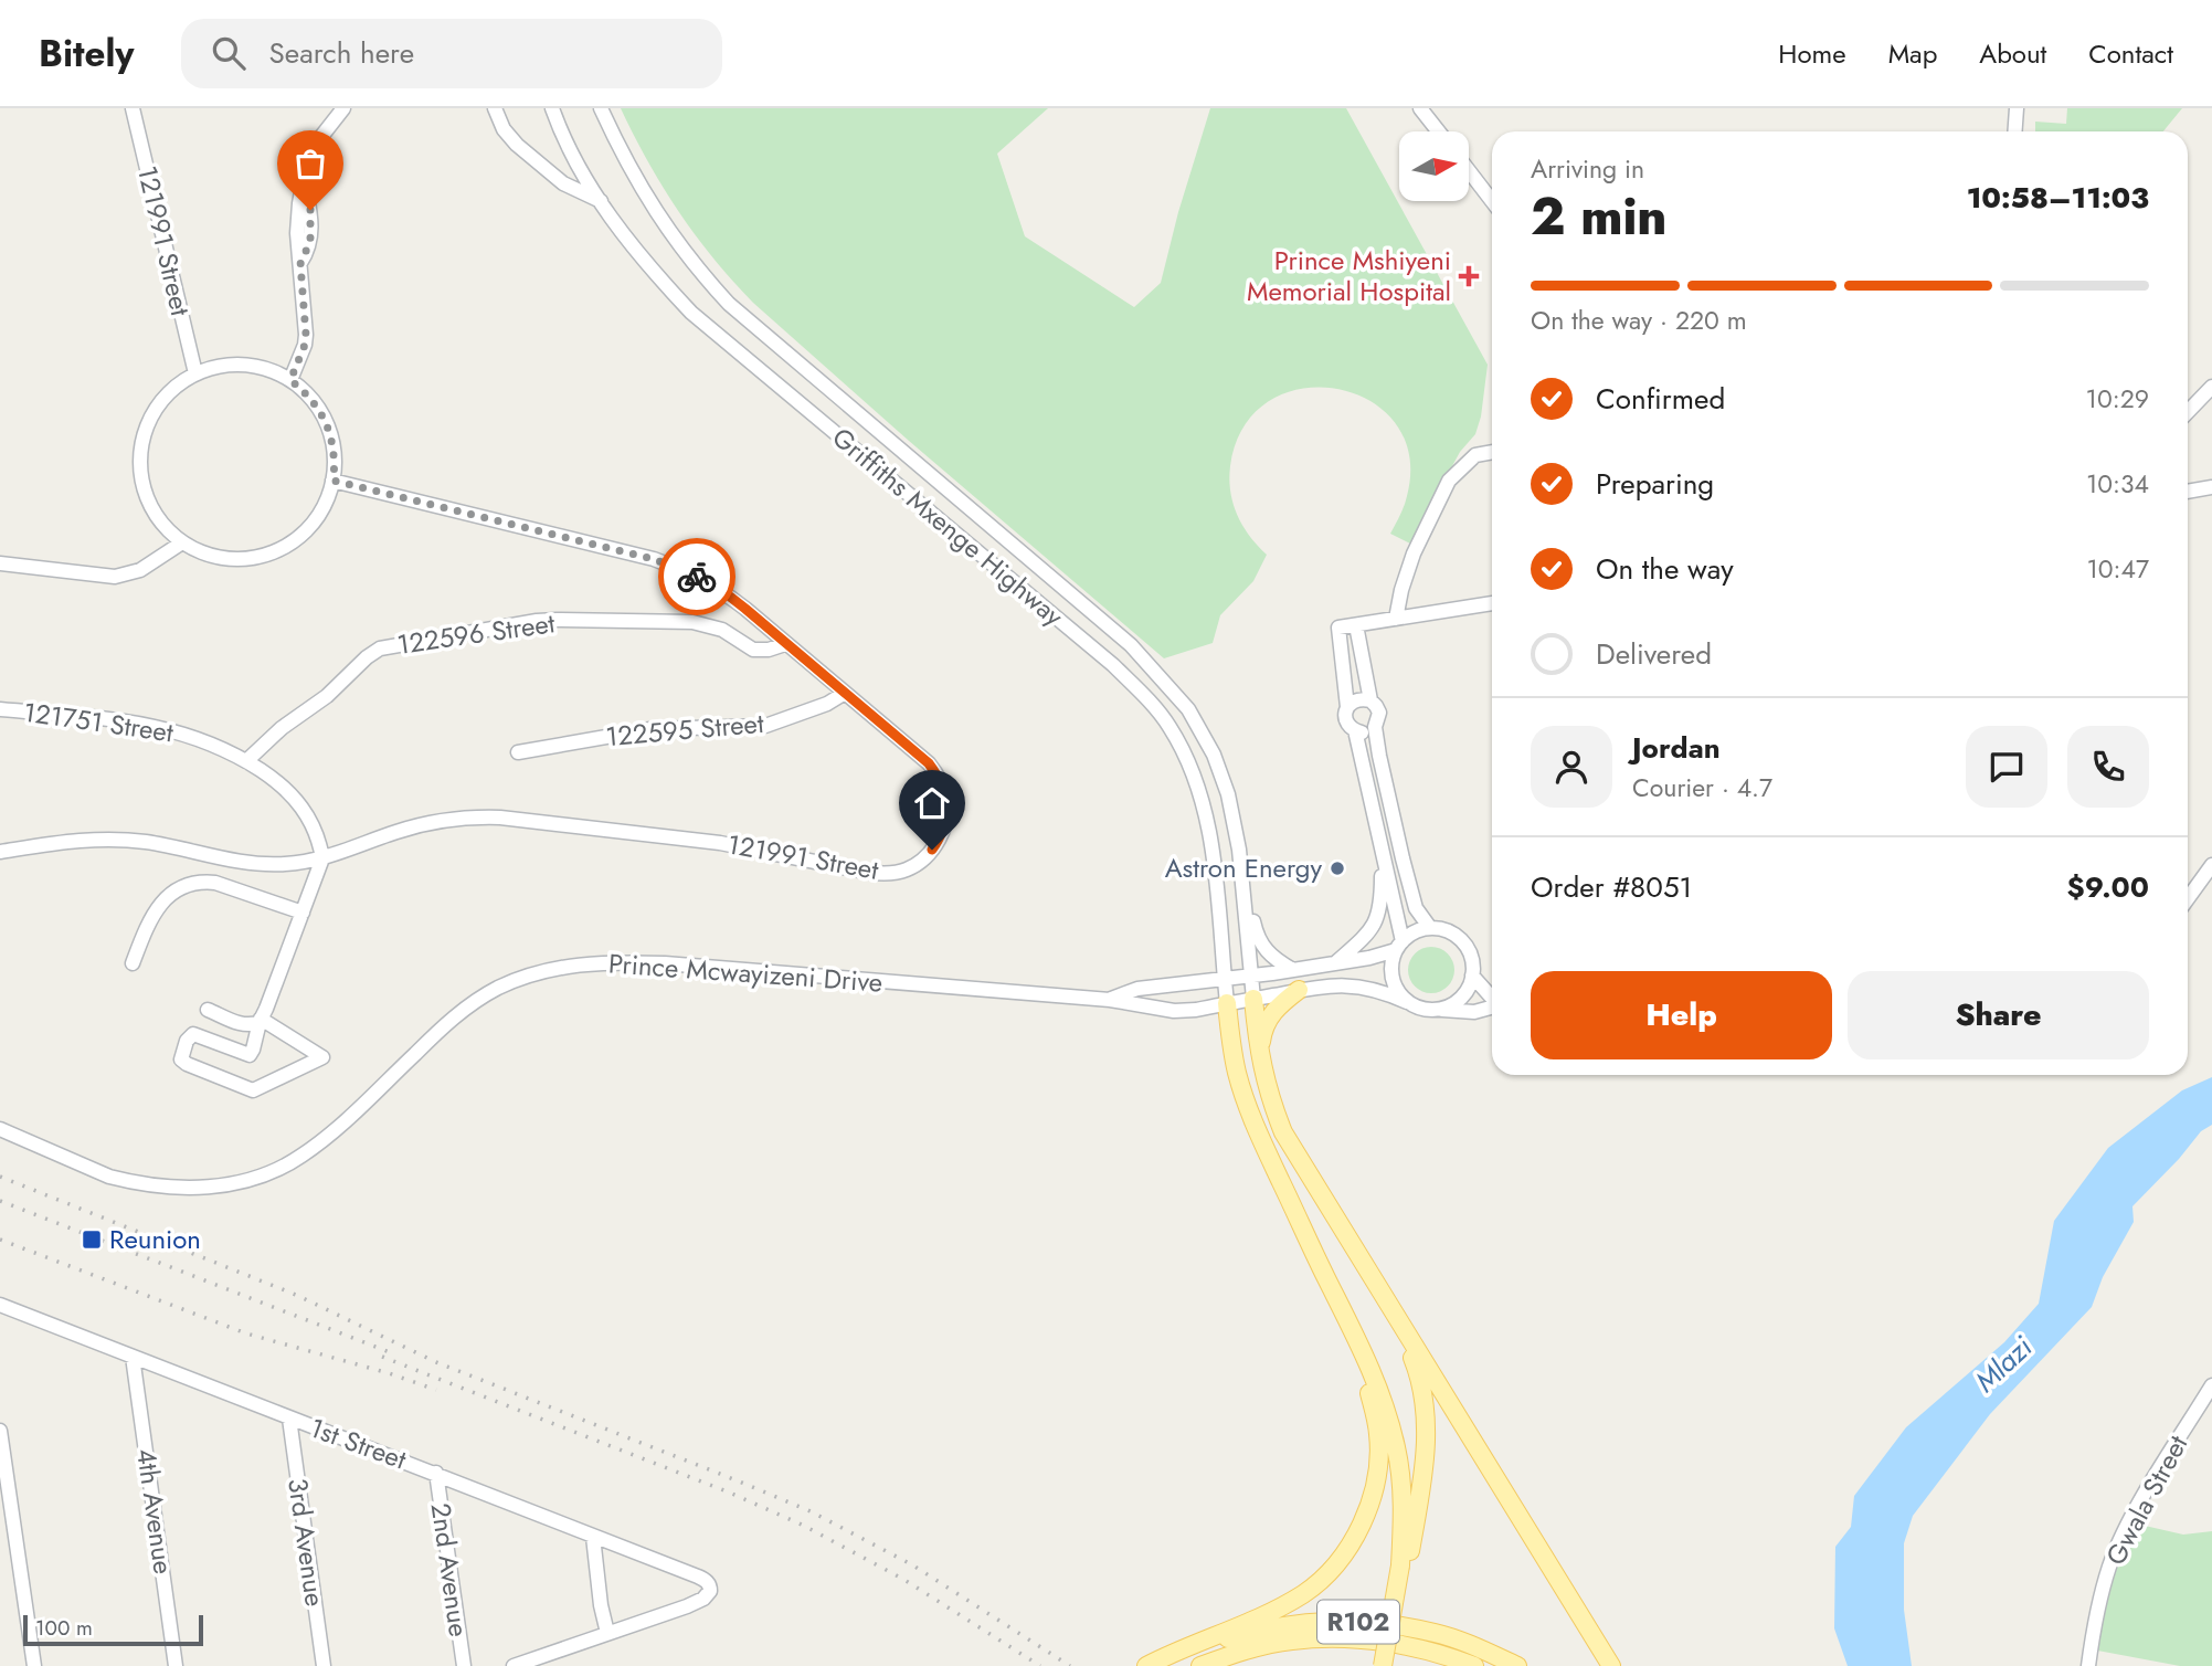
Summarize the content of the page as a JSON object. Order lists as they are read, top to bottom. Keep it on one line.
{"streets":{"main road":["R102"],"street":["121991 Street","Griffiths Mxenge Highway","122596 Street","121751 Street","122595 Street","Prince Mcwayizeni Drive","1st Street","Gwala Street","4th Avenue","3rd Avenue","2nd Avenue"]},"crossings":[["121991 Street","122596 Street"],["121991 Street","121751 Street"],["121991 Street","122595 Street"],["Griffiths Mxenge Highway","Prince Mcwayizeni Drive"],["122596 Street","121751 Street"],["1st Street","4th Avenue"],["1st Street","3rd Avenue"],["1st Street","2nd Avenue"]],"water":["Mlazi"],"places":{"health":["Prince Mshiyeni Memorial Hospital"],"other":["Astron Energy"],"transit":["Reunion"]},"scale_bar":"100 m","north":"right","page":{"header":"Bitely","search":"Search here","nav":["Home","Map","About","Contact"],"heading":["2 min","Arriving in","10:58–11:03"],"panel":["Jordan","Courier · 4.7","Order #8051","$9.00"],"bar":"On the way · 220 m","list":[["Confirmed","10:29"],["Preparing","10:34"],["On the way","10:47"],"Delivered"],"buttons":["Help","Share"],"scale":"100 m"}}
